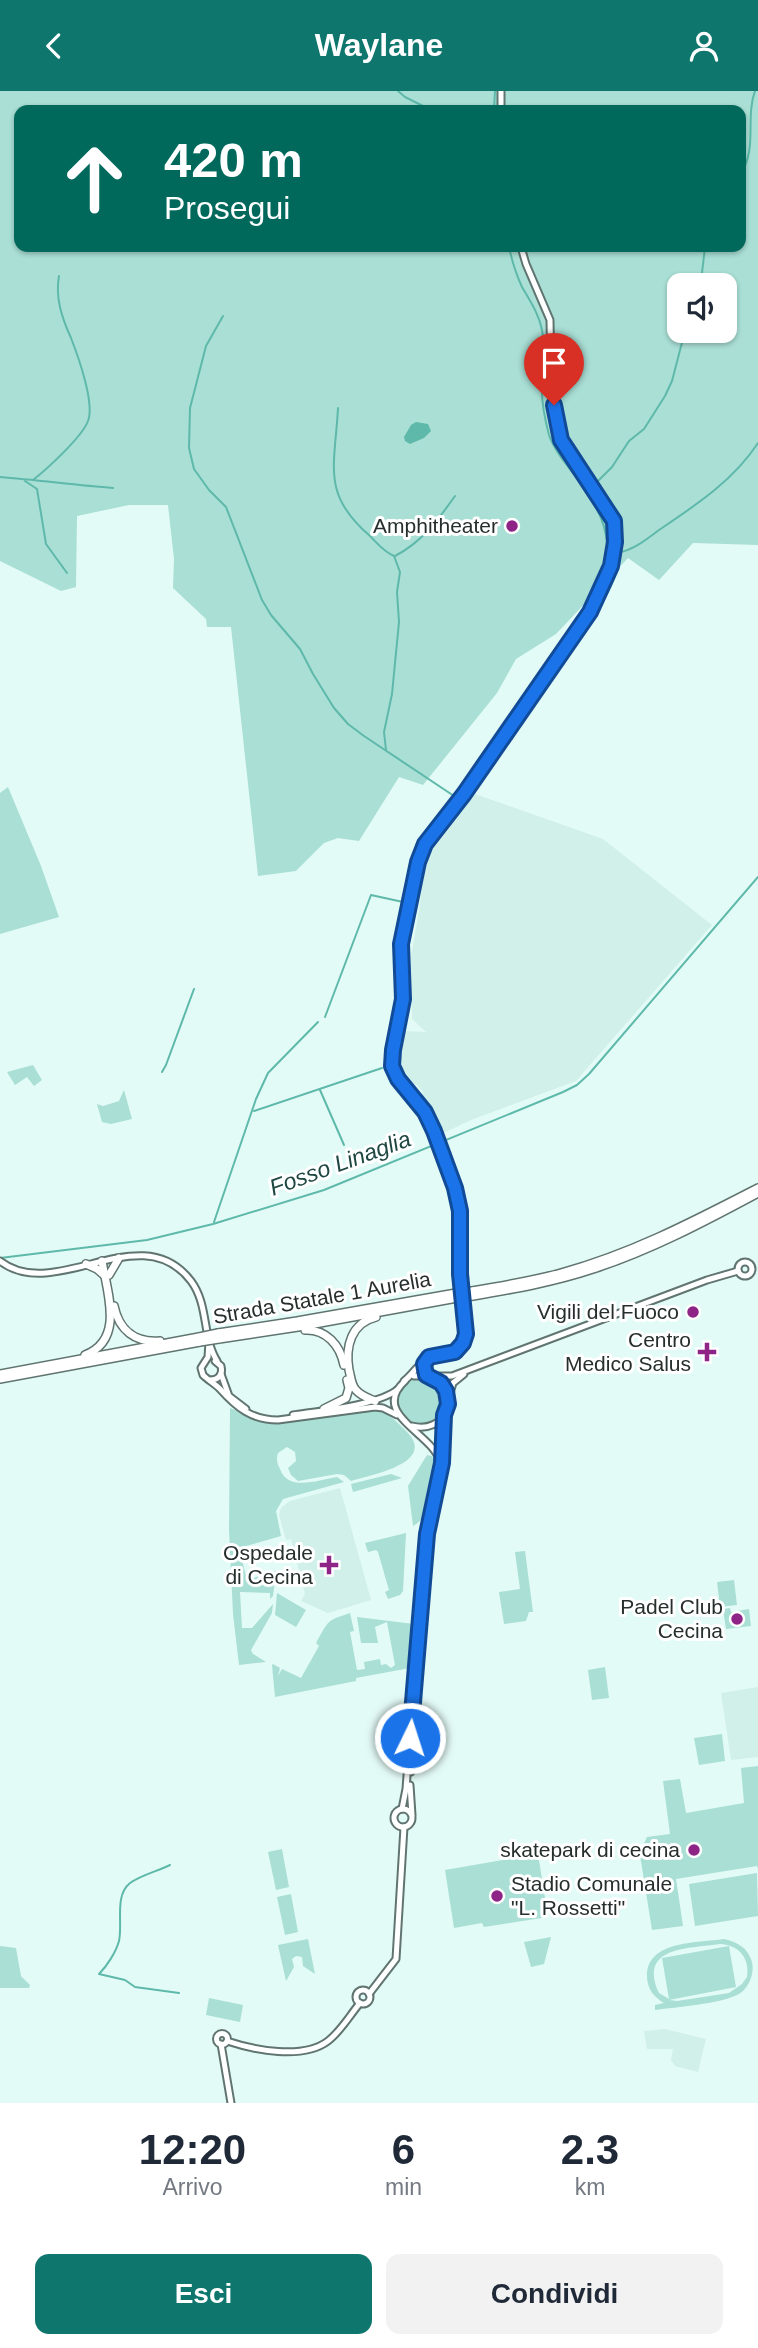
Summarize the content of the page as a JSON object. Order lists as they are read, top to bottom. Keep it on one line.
{"streets":{"highway":["Strada Statale 1 Aurelia"]},"water":["Fosso Linaglia"],"places":{"other":["Amphitheater","Vigili del Fuoco","Padel Club Cecina","skatepark di cecina","Stadio Comunale \"L. Rossetti\""],"health":["Centro Medico Salus","Ospedale di Cecina"]},"page":{"header":"Waylane","turn":["420 m","Prosegui"],"eta":["12:20","Arrivo","6","min","2.3","km"],"buttons":["Esci","Condividi"]}}
